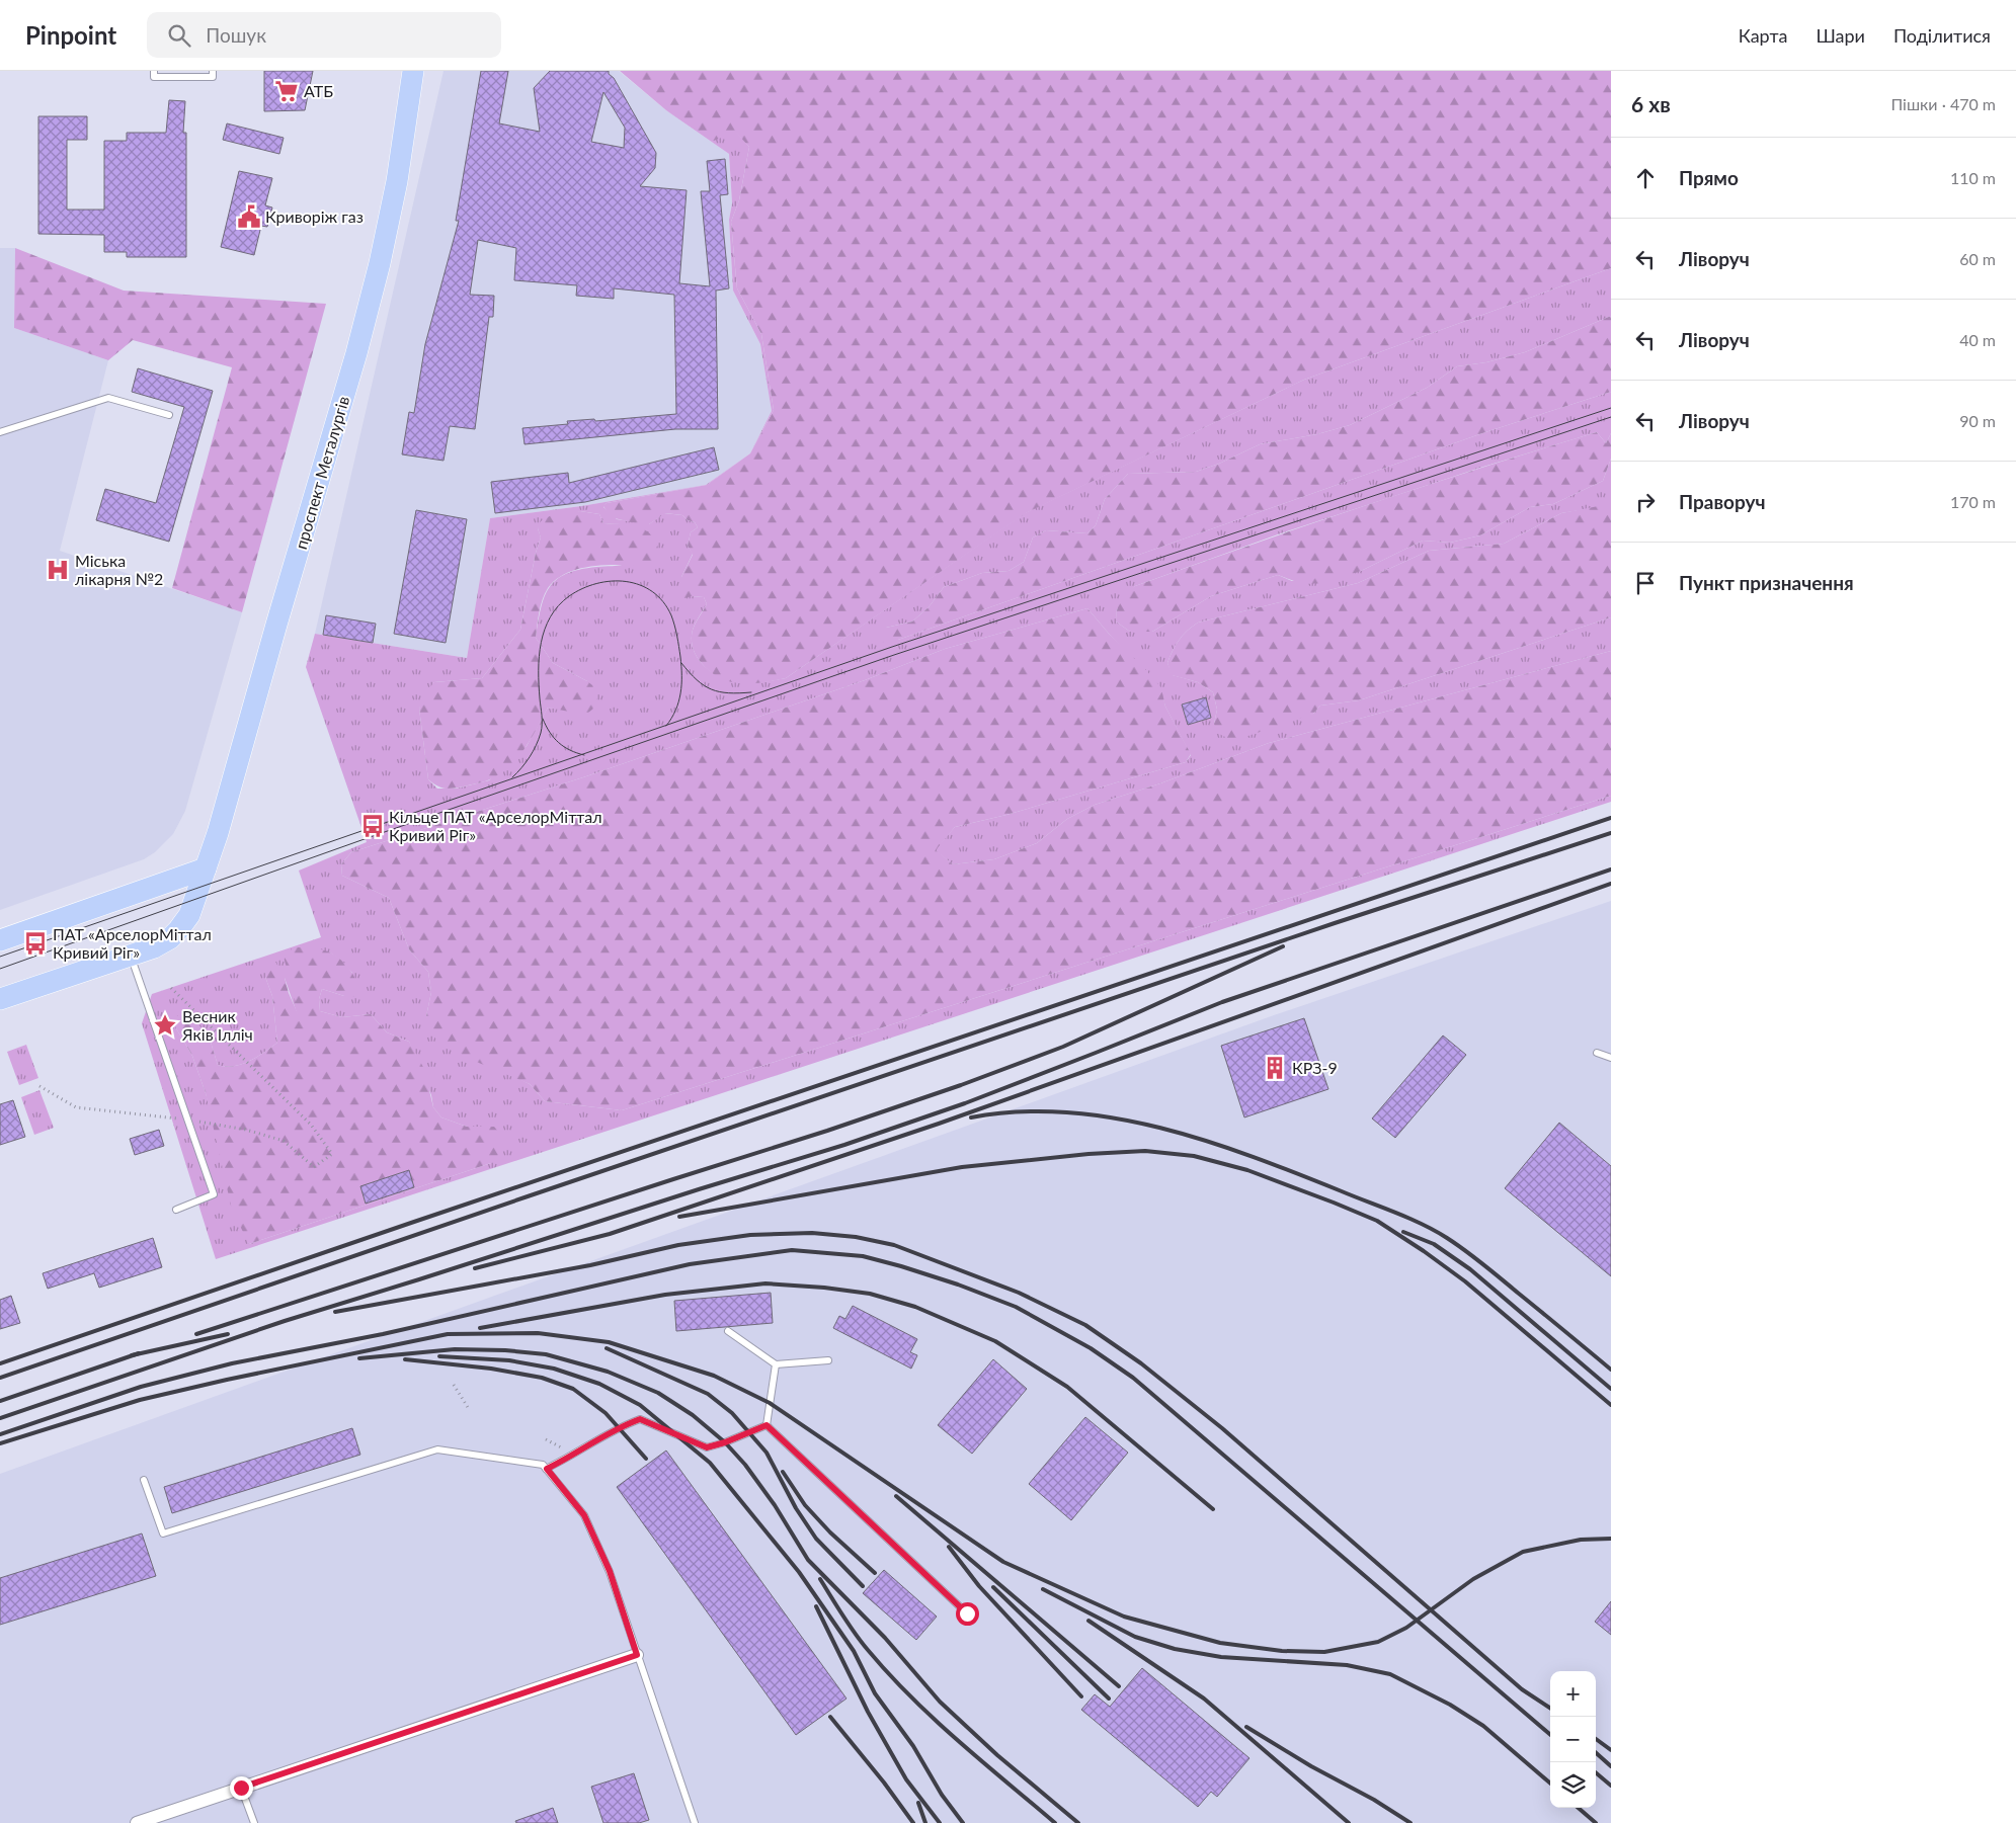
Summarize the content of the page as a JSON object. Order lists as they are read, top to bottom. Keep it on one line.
{"streets":{"main road":["проспект Металургів"]},"places":{"supermarket":["АТБ"],"public building":["Криворіж газ"],"hospital":["Міська лікарня №2"],"bus stop":["Кільце ПАТ «АрселорМіттал Кривий Ріг»","ПАТ «АрселорМіттал Кривий Ріг»"],"place":["Весник Яків Ілліч"],"building":["КРЗ-9"]},"page":{"header":"Pinpoint","search":"Пошук","nav":["Карта","Шари","Поділитися"],"heading":["6 хв","Пішки · 470 m"],"list":[["Прямо","110 m"],["Ліворуч","60 m"],["Ліворуч","40 m"],["Ліворуч","90 m"],["Праворуч","170 m"],"Пункт призначення"],"map_buttons":["+","−"]}}
